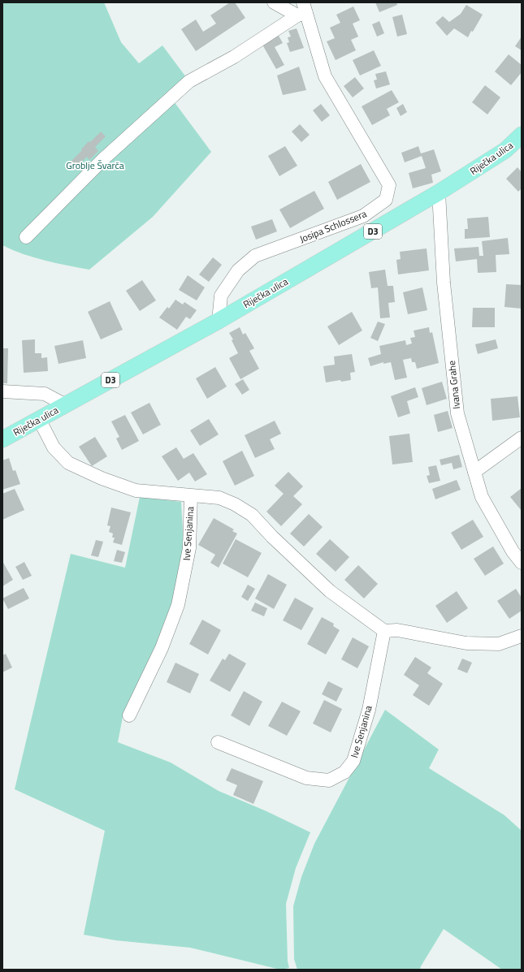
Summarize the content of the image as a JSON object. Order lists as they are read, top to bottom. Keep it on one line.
{"streets":{"main road":["Riječka ulica","D3"],"street":["Josipa Schlossera","Ivana Grahe","Ive Senjanina"]},"crossings":[["Riječka ulica","Josipa Schlossera"],["Riječka ulica","Ivana Grahe"],["Riječka ulica","Ive Senjanina"]],"parks":["Groblje Švarča"]}
